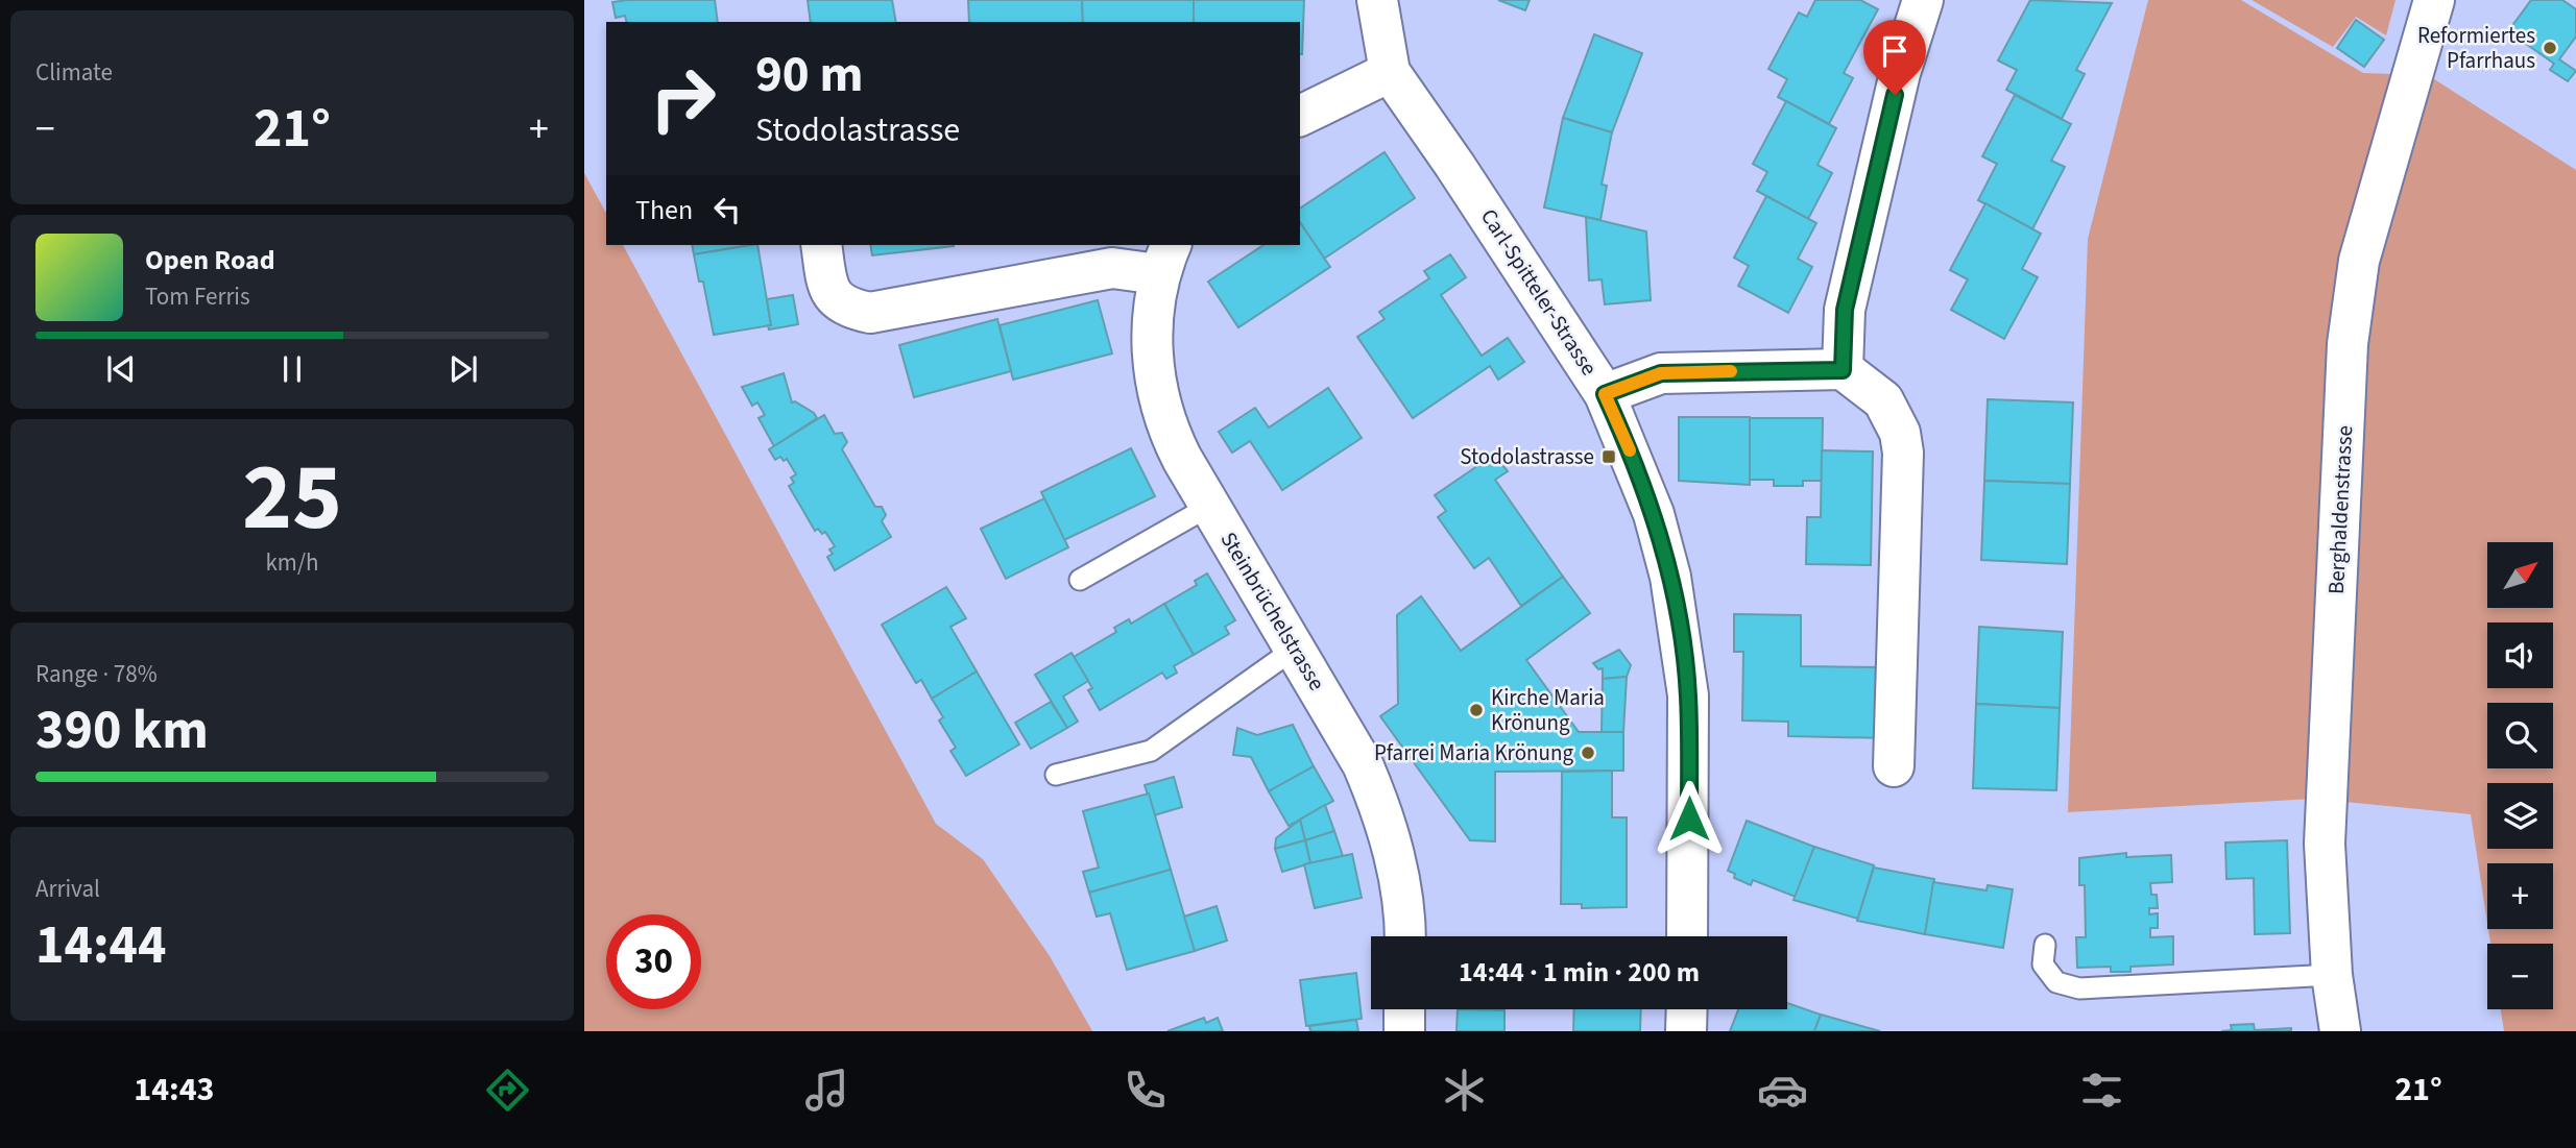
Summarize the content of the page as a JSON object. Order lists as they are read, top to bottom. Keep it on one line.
{"streets":{"street":["Carl-Spitteler-Strasse","Berghaldenstrasse","Steinbrüchelstrasse"]},"places":{"other":["Reformiertes Pfarrhaus","Kirche Maria Krönung","Pfarrei Maria Krönung"],"transit":["Stodolastrasse"]},"north":"top right","page":{"tile":["Climate",["25","km/h"],["Range · 78%","390 km"],["Arrival","14:44"]],"turn":["90 m","Stodolastrasse"],"heat":["−","21°","+"],"then":"Then","song":["Open Road","Tom Ferris"],"map_buttons":["+","−"],"limit":"30","trip":"14:44 · 1 min · 200 m","tabs":["14:43","21°"]}}
